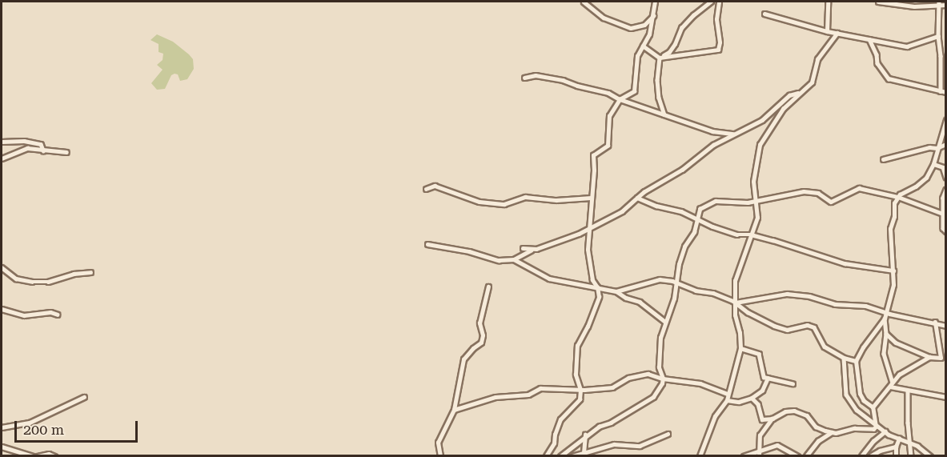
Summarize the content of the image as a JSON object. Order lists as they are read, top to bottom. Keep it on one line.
{"scale_bar":"200 m"}
